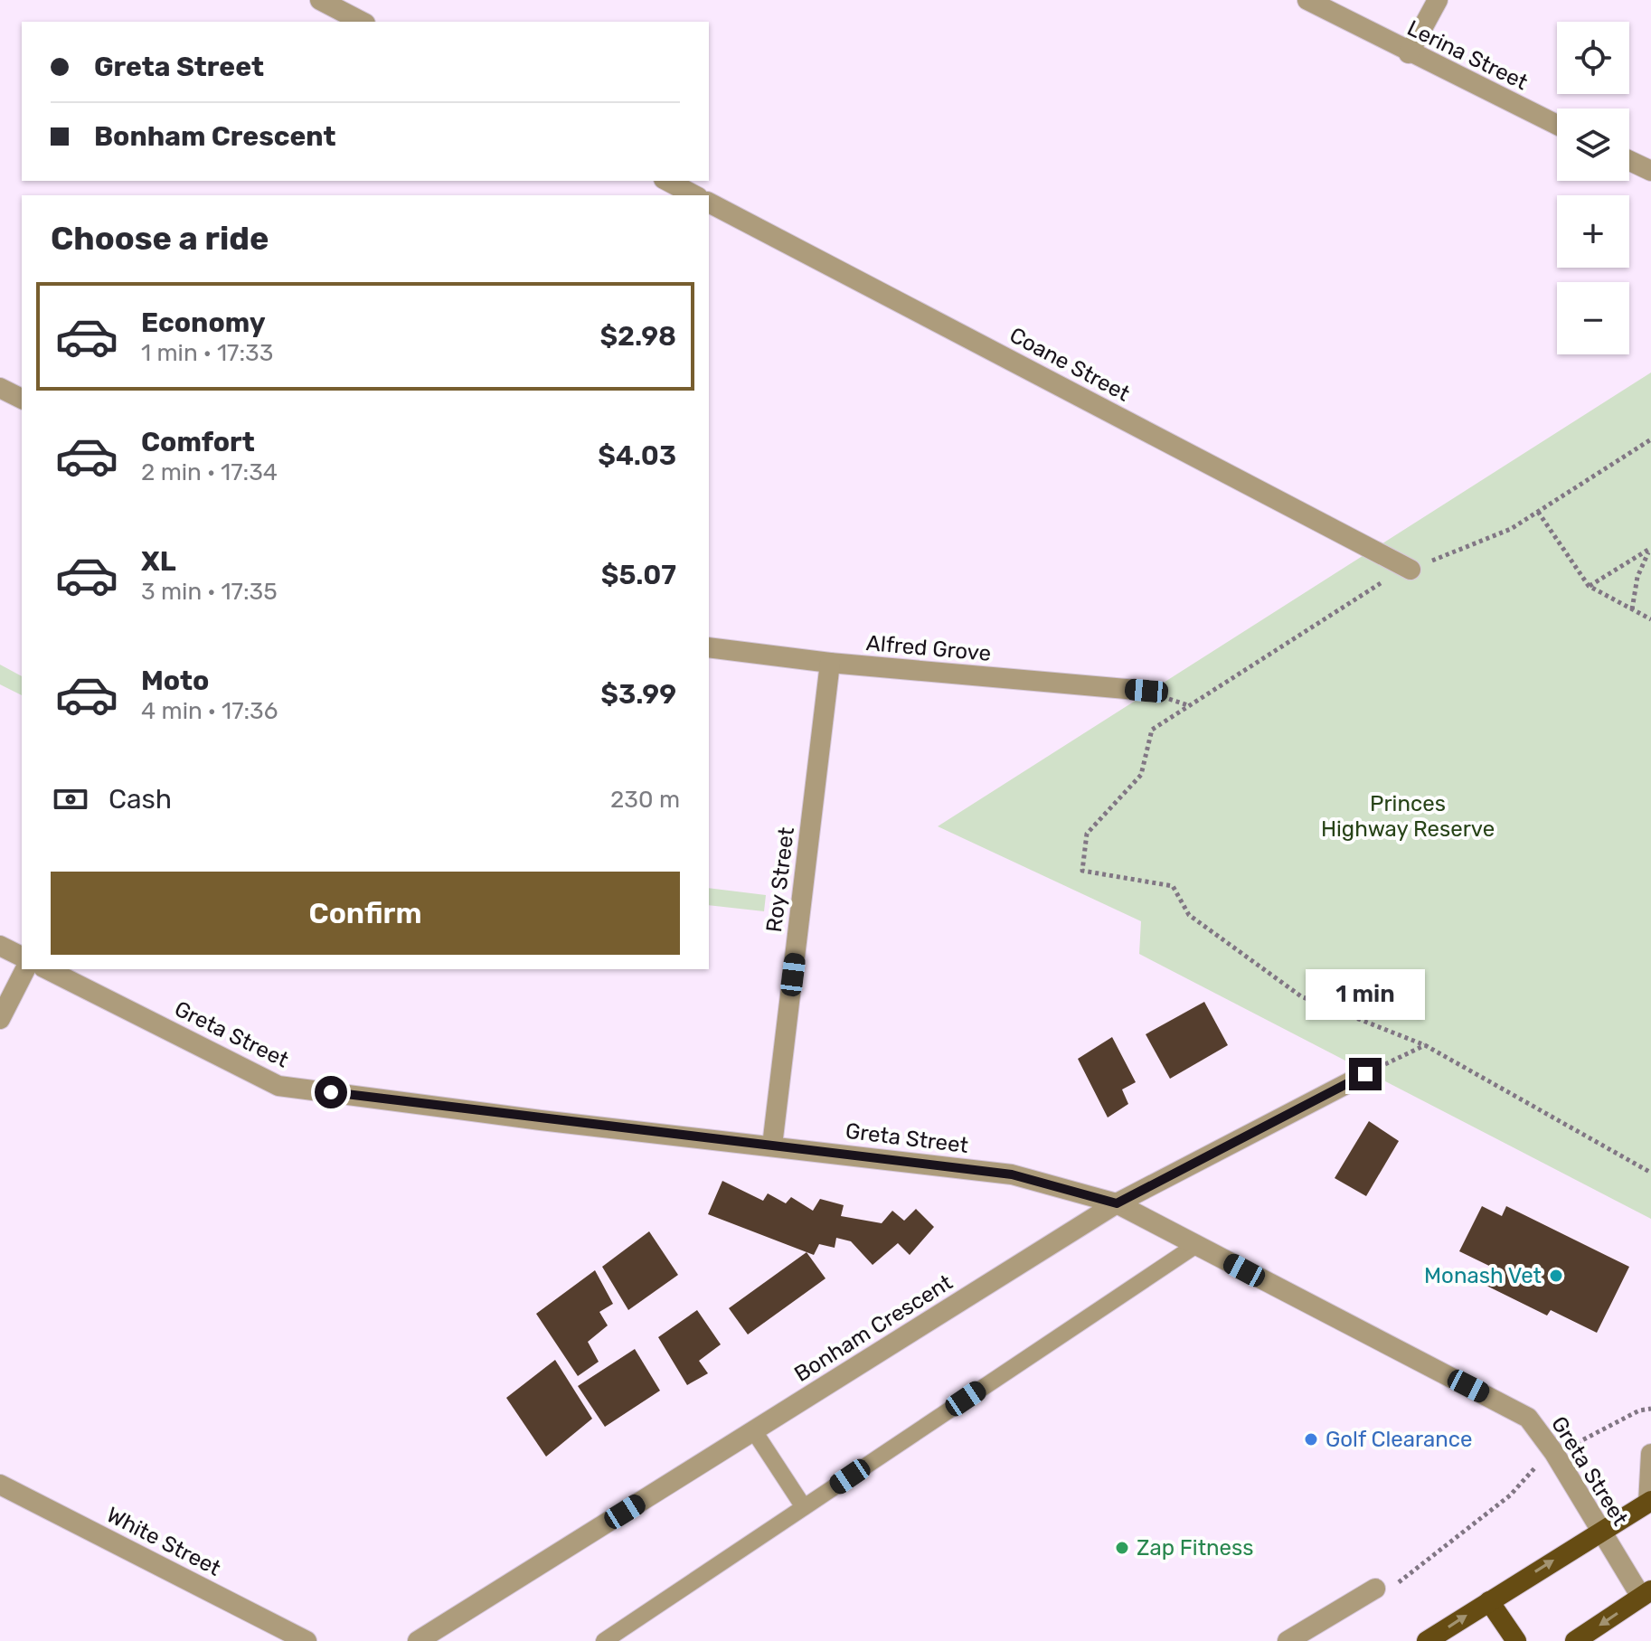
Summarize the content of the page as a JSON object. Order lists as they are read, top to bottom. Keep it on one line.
{"streets":{"street":["Lerina Street","Coane Street","Alfred Grove","Roy Street","Greta Street","Bonham Crescent","White Street"]},"crossings":[["Alfred Grove","Roy Street"],["Roy Street","Greta Street"],["Greta Street","Bonham Crescent"]],"parks":["Princes Highway Reserve"],"places":["Monash Vet","Golf Clearance","Zap Fitness"],"page":{"map_buttons":["+","−"],"banner":["Greta Street","Bonham Crescent"],"heading":"Choose a ride","list":[{"name":"Economy","note":"1 min · 17:33","value":"$2.98"},{"name":"Comfort","note":"2 min · 17:34","value":"$4.03"},{"name":"XL","note":"3 min · 17:35","value":"$5.07"},{"name":"Moto","note":"4 min · 17:36","value":"$3.99"}],"pay":["Cash","230 m"],"buttons":"Confirm","bubble":"1 min"}}
